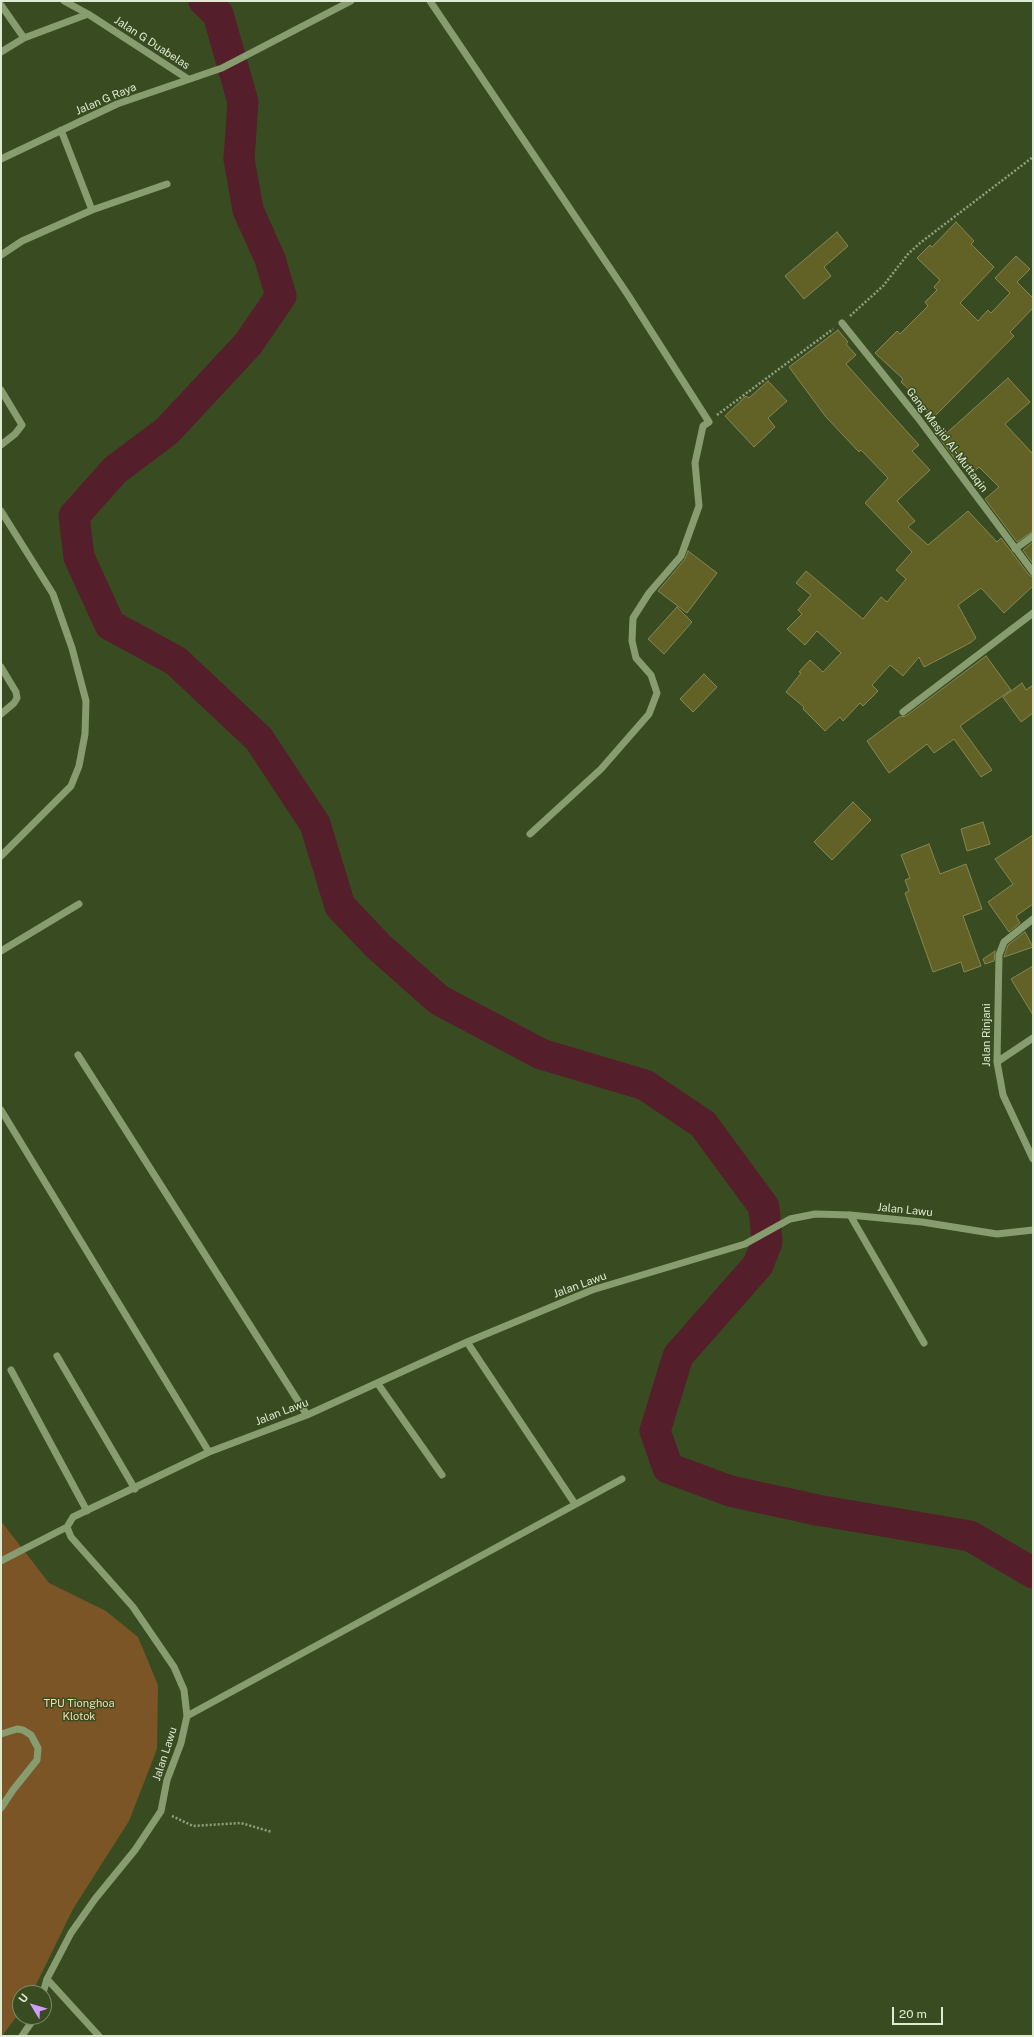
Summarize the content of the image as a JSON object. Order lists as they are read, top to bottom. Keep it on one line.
{"streets":{"street":["Jalan G Duabelas","Jalan G Raya","Gang Masjid Al-Muttaqin","Jalan Rinjani","Jalan Lawu"]},"crossings":[["Jalan G Duabelas","Jalan G Raya"]],"parks":["TPU Tionghoa Klotok"],"scale_bar":"20 m","north":"top left"}
